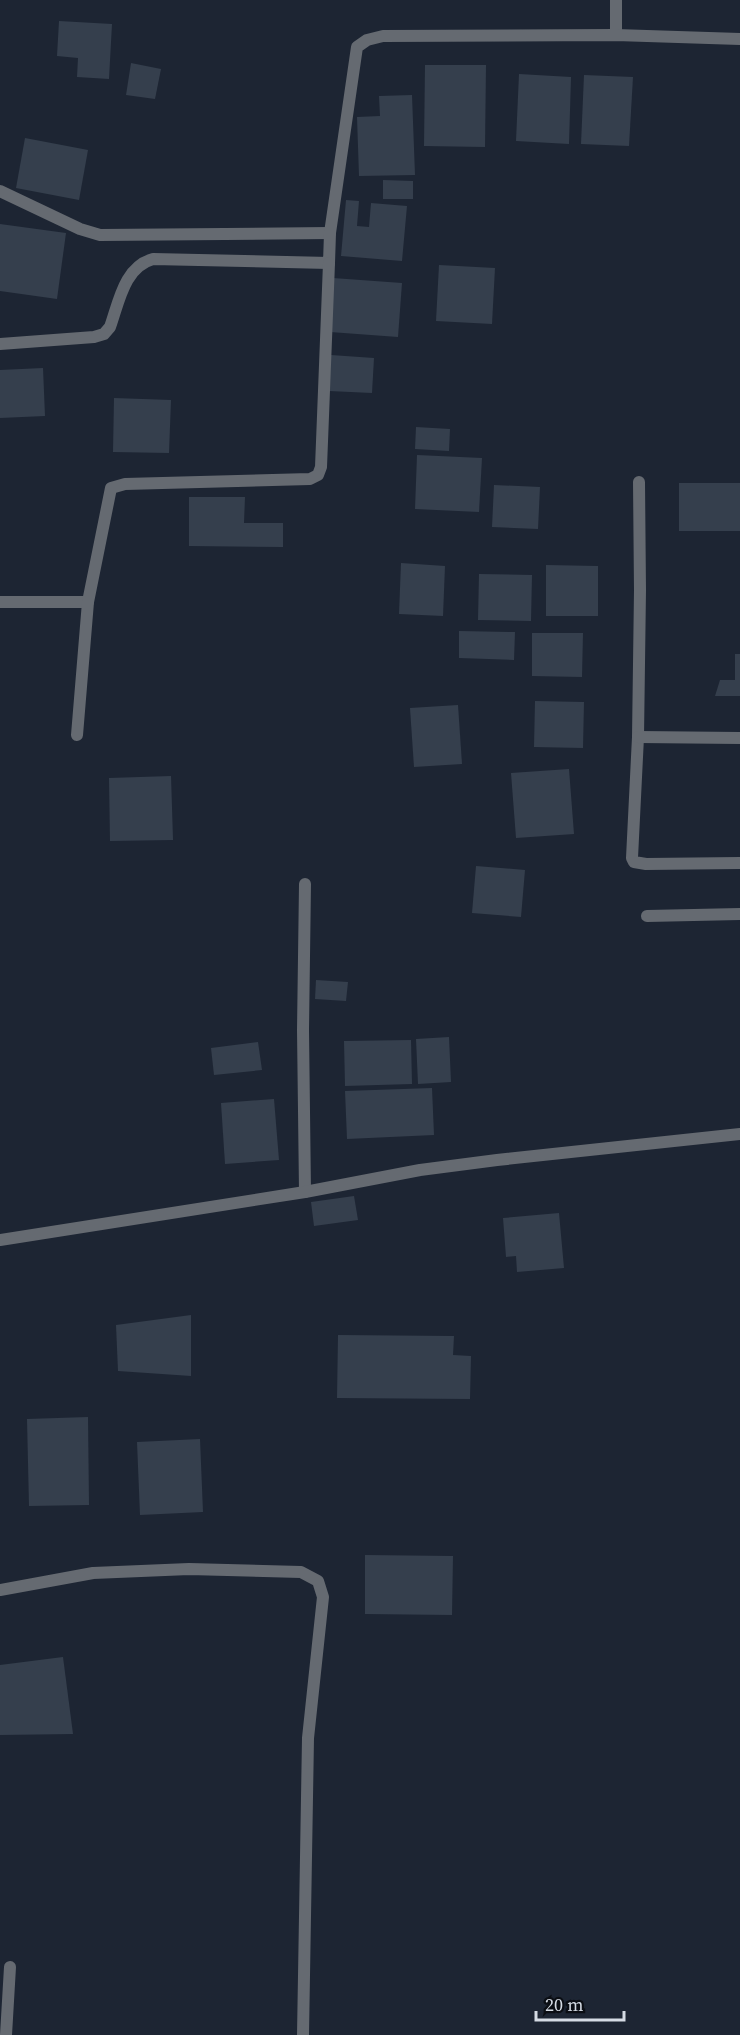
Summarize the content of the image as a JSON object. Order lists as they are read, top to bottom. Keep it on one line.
{"scale_bar":"20 m"}
